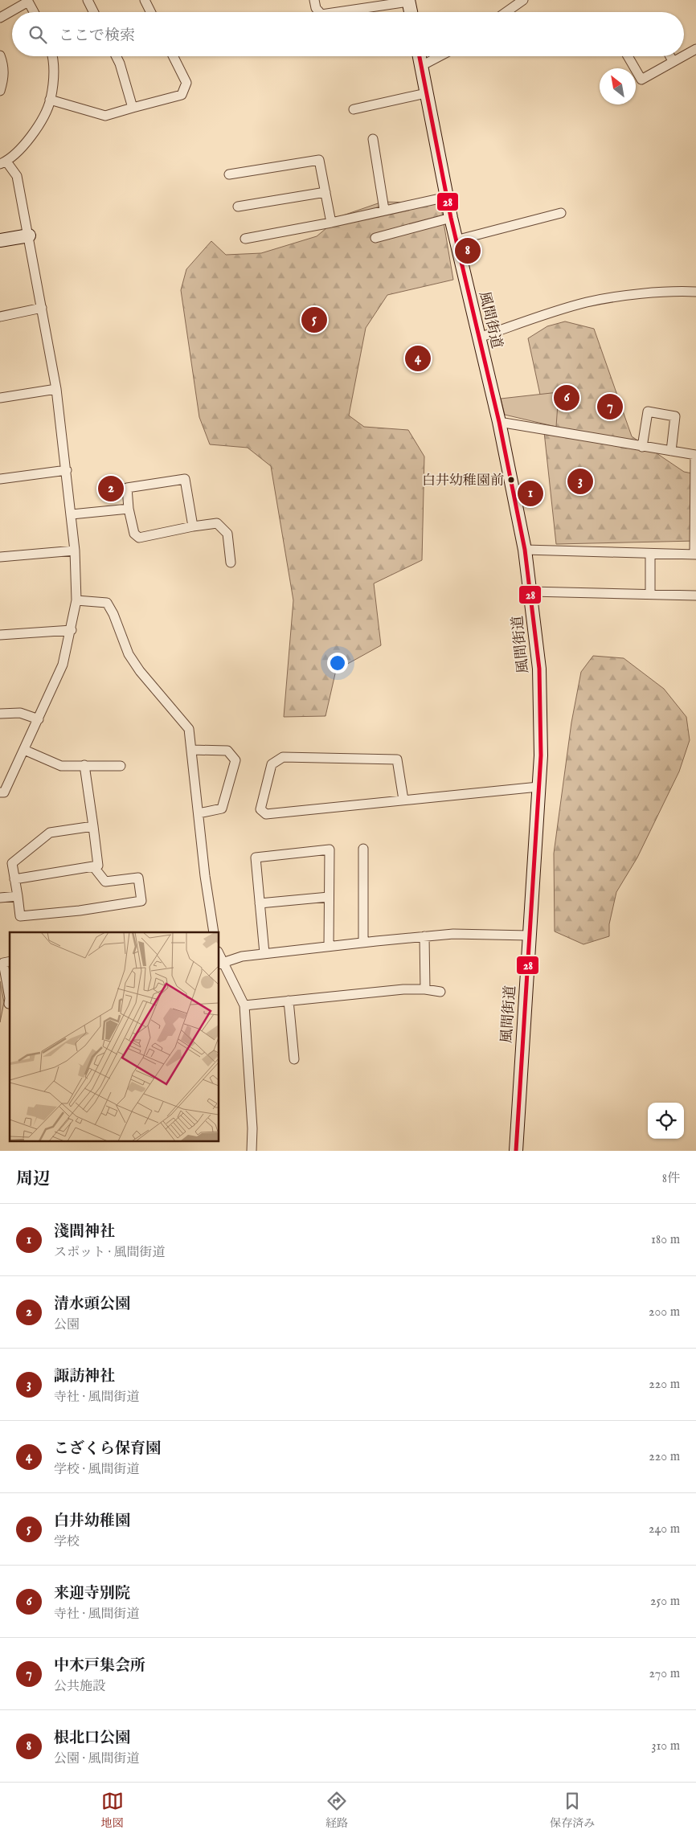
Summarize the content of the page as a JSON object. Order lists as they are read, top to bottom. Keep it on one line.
{"streets":{"street":["風間街道"]},"places":["白井幼稚園前"],"lines":["transit line 28"],"north":"top left","page":{"search":"ここで検索","pins":["8","5","4","6","7","3","2","1"],"heading":["周辺","8件"],"list":[{"mark":"1","name":"淺間神社","note":"スポット · 風間街道","value":"180 m"},{"mark":"2","name":"清水頭公園","note":"公園","value":"200 m"},{"mark":"3","name":"諏訪神社","note":"寺社 · 風間街道","value":"220 m"},{"mark":"4","name":"こざくら保育園","note":"学校 · 風間街道","value":"220 m"},{"mark":"5","name":"白井幼稚園","note":"学校","value":"240 m"},{"mark":"6","name":"来迎寺別院","note":"寺社 · 風間街道","value":"250 m"},{"mark":"7","name":"中木戸集会所","note":"公共施設","value":"270 m"},{"mark":"8","name":"根北口公園","note":"公園 · 風間街道","value":"310 m"}],"nav":["地図","経路","保存済み"]}}
